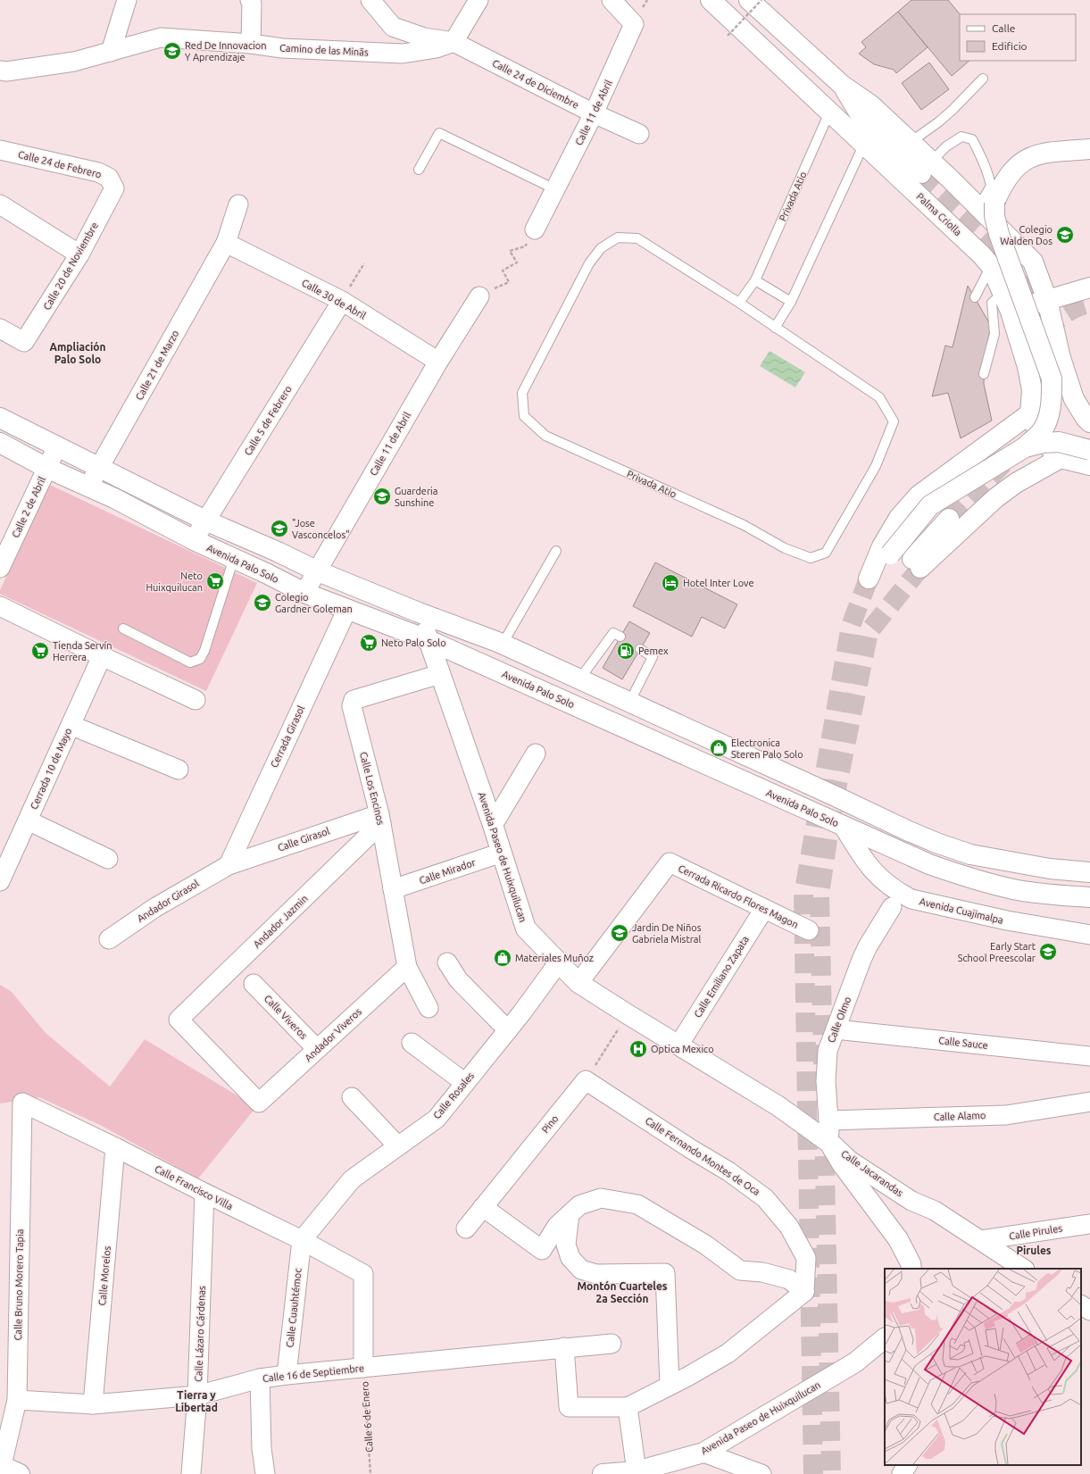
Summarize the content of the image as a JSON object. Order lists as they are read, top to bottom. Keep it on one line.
{"streets":{"main road":["Palma Criolla","Avenida Palo Solo","Avenida Paseo de Huixquilucan"],"street":["Camino de las Minãs","Calle 24 de Diciembre","Calle 11 de Abril","Calle 24 de Febrero","Calle 20 de Noviembre","Calle 30 de Abril","Calle 21 de Marzo","Calle 5 de Febrero","Calle 2 de Abril","Cerrada Girasol","Cerrada 10 de Mayo","Calle Los Encinos","Calle Girasol","Calle Mirador","Cerrada Ricardo Flores Magon","Andador Girasol","Avenida Cuajimalpa","Andador Jazmin","Calle Emiliano Zapata","Calle Viveros","Calle Olmo","Andador Viveros","Calle Sauce","Calle Rosales","Calle Alamo","Pino","Calle Fernando Montes de Oca","Calle Jacarandas","Calle Francisco Villa","Calle Pirules","Calle Morelos","Calle Bruno Morero Tapia","Calle Cuauhtémoc","Calle Lázaro Cárdenas","Calle 16 de Septiembre","Calle 6 de Enero"],"lane":["Privada Atio"]},"crossings":[["Camino de las Minãs","Calle 24 de Diciembre"],["Calle 24 de Diciembre","Calle 11 de Abril"],["Calle 11 de Abril","Calle 30 de Abril"],["Calle 11 de Abril","Avenida Palo Solo"],["Calle 24 de Febrero","Calle 20 de Noviembre"],["Privada Atio","Palma Criolla"],["Calle 30 de Abril","Calle 21 de Marzo"],["Calle 30 de Abril","Calle 5 de Febrero"],["Calle 21 de Marzo","Avenida Palo Solo"],["Calle 5 de Febrero","Avenida Palo Solo"],["Calle 2 de Abril","Avenida Palo Solo"],["Avenida Palo Solo","Cerrada Girasol"],["Avenida Palo Solo","Avenida Paseo de Huixquilucan"],["Avenida Palo Solo","Avenida Cuajimalpa"],["Cerrada Girasol","Calle Girasol"],["Cerrada Girasol","Andador Girasol"],["Calle Los Encinos","Calle Girasol"],["Calle Los Encinos","Avenida Paseo de Huixquilucan"],["Calle Los Encinos","Calle Mirador"],["Calle Los Encinos","Andador Jazmin"],["Calle Los Encinos","Andador Viveros"],["Calle Girasol","Andador Girasol"],["Calle Girasol","Andador Jazmin"],["Avenida Paseo de Huixquilucan","Calle Mirador"],["Avenida Paseo de Huixquilucan","Cerrada Ricardo Flores Magon"],["Avenida Paseo de Huixquilucan","Calle Emiliano Zapata"],["Avenida Paseo de Huixquilucan","Calle Olmo"],["Avenida Paseo de Huixquilucan","Calle Rosales"],["Avenida Paseo de Huixquilucan","Calle Jacarandas"],["Cerrada Ricardo Flores Magon","Calle Emiliano Zapata"],["Andador Jazmin","Andador Viveros"],["Calle Viveros","Andador Viveros"],["Calle Olmo","Calle Sauce"],["Calle Olmo","Calle Alamo"],["Calle Olmo","Calle Jacarandas"],["Calle Rosales","Calle Francisco Villa"],["Calle Rosales","Calle Cuauhtémoc"],["Pino","Calle Fernando Montes de Oca"],["Calle Jacarandas","Calle Pirules"],["Calle Francisco Villa","Calle Morelos"],["Calle Francisco Villa","Calle Bruno Morero Tapia"],["Calle Francisco Villa","Calle Cuauhtémoc"],["Calle Francisco Villa","Calle Lázaro Cárdenas"],["Calle Francisco Villa","Calle 6 de Enero"],["Calle Morelos","Calle 16 de Septiembre"],["Calle Bruno Morero Tapia","Calle 16 de Septiembre"],["Calle Cuauhtémoc","Calle 16 de Septiembre"],["Calle Lázaro Cárdenas","Calle 16 de Septiembre"],["Calle 16 de Septiembre","Calle 6 de Enero"]],"districts":["Ampliación Palo Solo","Pirules","Montón Cuarteles 2a Sección","Tierra y Libertad"],"places":{"school or university":["Red De Innovacion Y Aprendizaje","Colegio Walden Dos","Guarderia Sunshine","\"Jose Vasconcelos\"","Colegio Gardner Goleman","Jardin De Niños Gabriela Mistral","Early Start School Preescolar"],"supermarket":["Neto Huixquilucan","Neto Palo Solo","Tienda Servín Herrera"],"hotel":["Hotel Inter Love"],"fuel station":["Pemex"],"shop":["Electronica Steren Palo Solo","Materiales Muñoz"],"hospital":["Optica Mexico"]},"legend":["Calle","Edificio"]}
